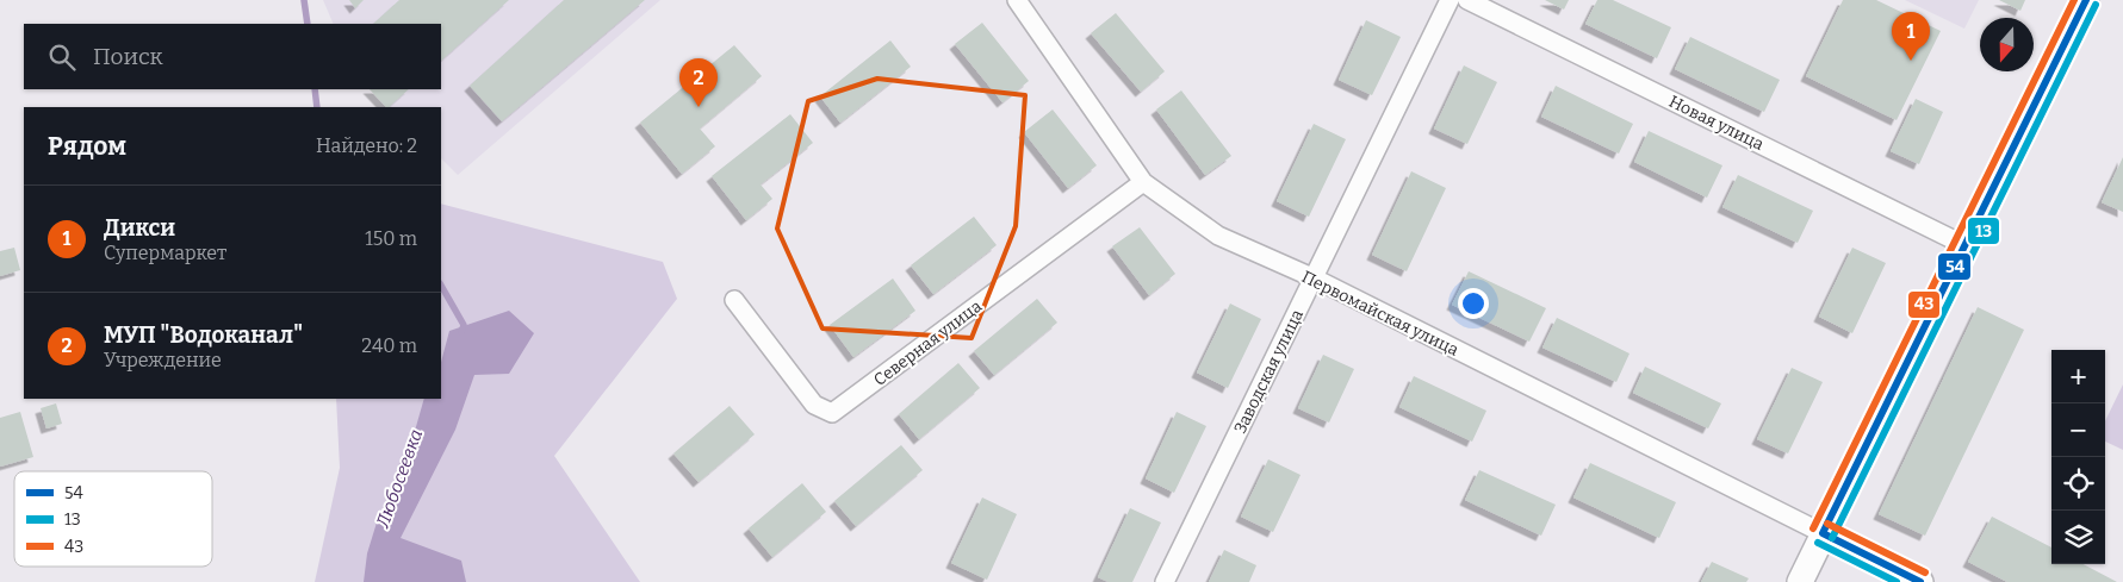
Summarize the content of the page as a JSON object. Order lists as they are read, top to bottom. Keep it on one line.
{"streets":{"street":["Новая улица","Первомайская улица","Северная улица","Заводская улица"]},"crossings":[["Первомайская улица","Северная улица"],["Первомайская улица","Заводская улица"]],"water":["Любосеевка"],"lines":["transit line 54","transit line 43","transit line 13"],"legend":["54","13","43"],"north":"bottom","page":{"pins":["1","2"],"search":"Поиск","heading":["Рядом","Найдено: 2"],"list":[{"mark":"1","name":"Дикси","note":"Супермаркет","value":"150 m"},{"mark":"2","name":"МУП \"Водоканал\"","note":"Учреждение","value":"240 m"}],"map_buttons":["+","−"]}}
